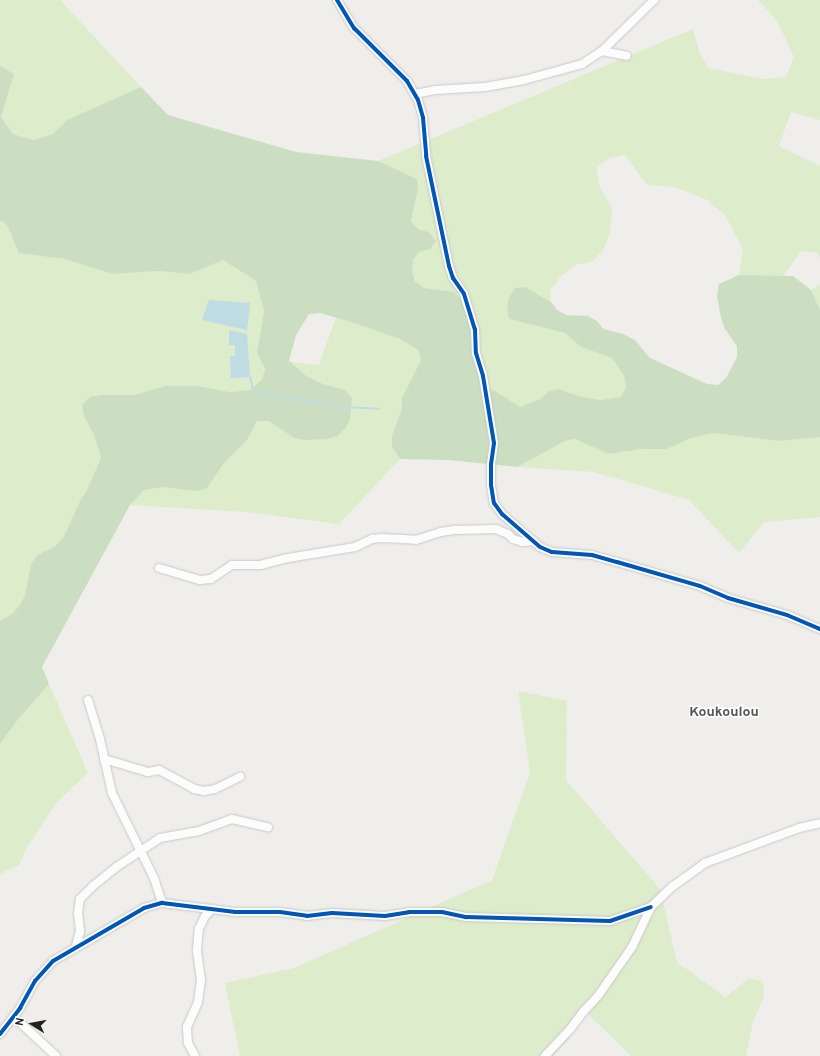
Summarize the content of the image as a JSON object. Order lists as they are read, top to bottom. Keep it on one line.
{"districts":["Koukoulou"],"north":"left"}
